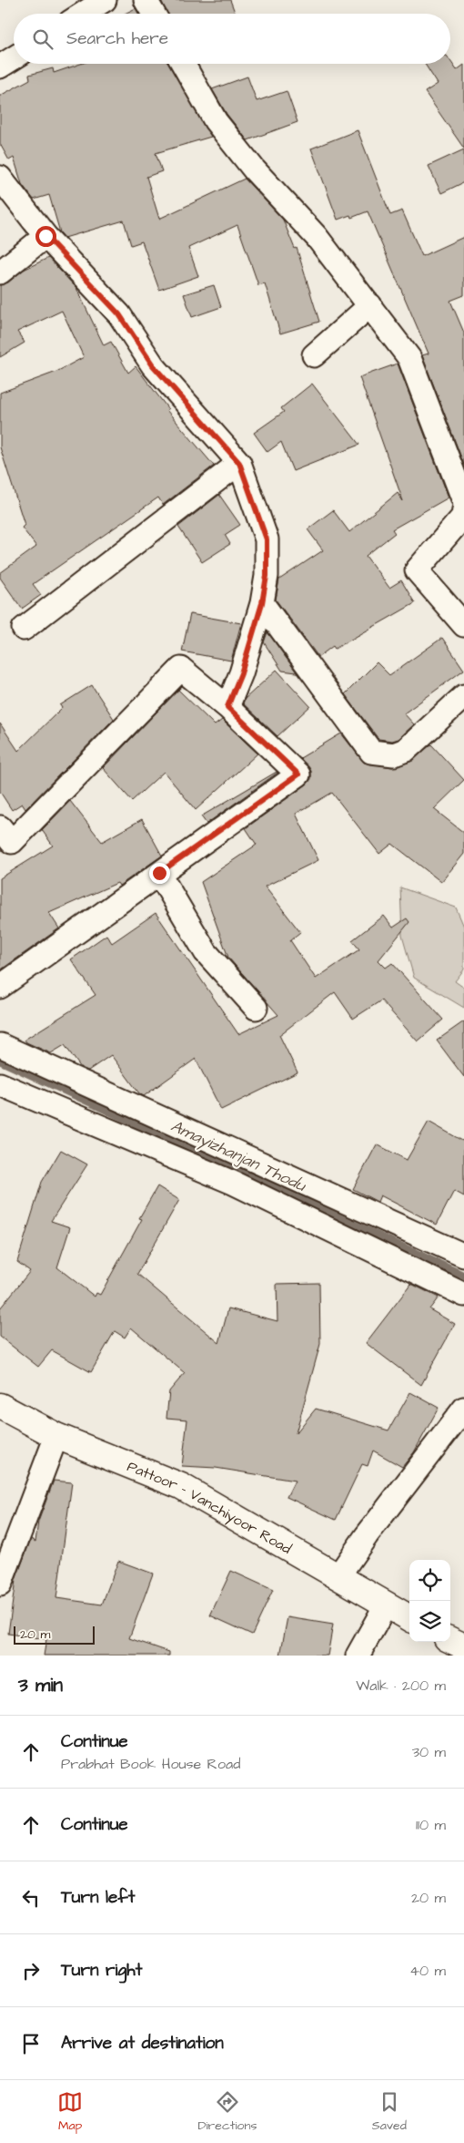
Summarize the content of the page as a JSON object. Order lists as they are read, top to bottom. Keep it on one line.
{"streets":{"main road":["Pattoor - Vanchiyoor Road"]},"water":["Amayizhanjan Thodu"],"scale_bar":"20 m","page":{"search":"Search here","scale":"20 m","heading":["3 min","Walk · 200 m"],"list":[["Continue","Prabhat Book House Road","30 m"],["Continue","110 m"],["Turn left","20 m"],["Turn right","40 m"],"Arrive at destination"],"nav":["Map","Directions","Saved"]}}
